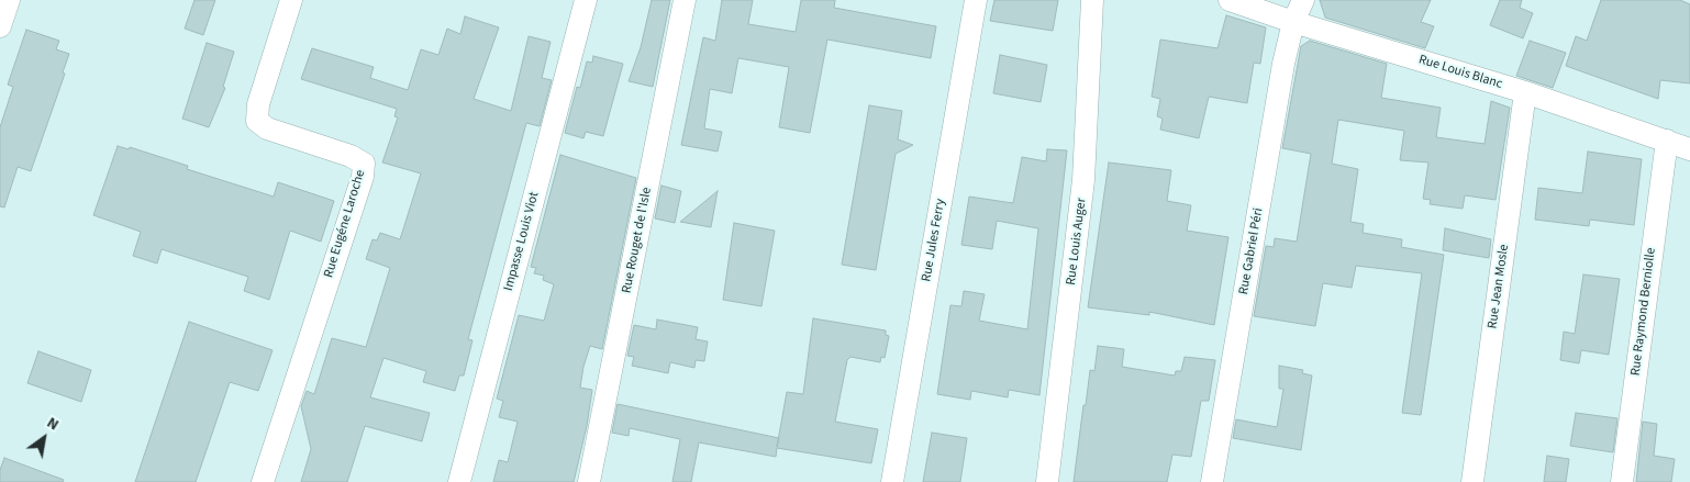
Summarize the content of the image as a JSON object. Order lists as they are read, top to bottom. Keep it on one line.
{"streets":{"street":["Rue Louis Blanc","Rue Eugéne Laroche","Rue Rouget de l'Isle","Rue Jules Ferry","Impasse Louis Viot","Rue Louis Auger","Rue Gabriel Péri","Rue Jean Mosle","Rue Raymond Berniolle"]},"crossings":[["Rue Louis Blanc","Rue Gabriel Péri"],["Rue Louis Blanc","Rue Jean Mosle"],["Rue Louis Blanc","Rue Raymond Berniolle"]],"north":"top right"}
